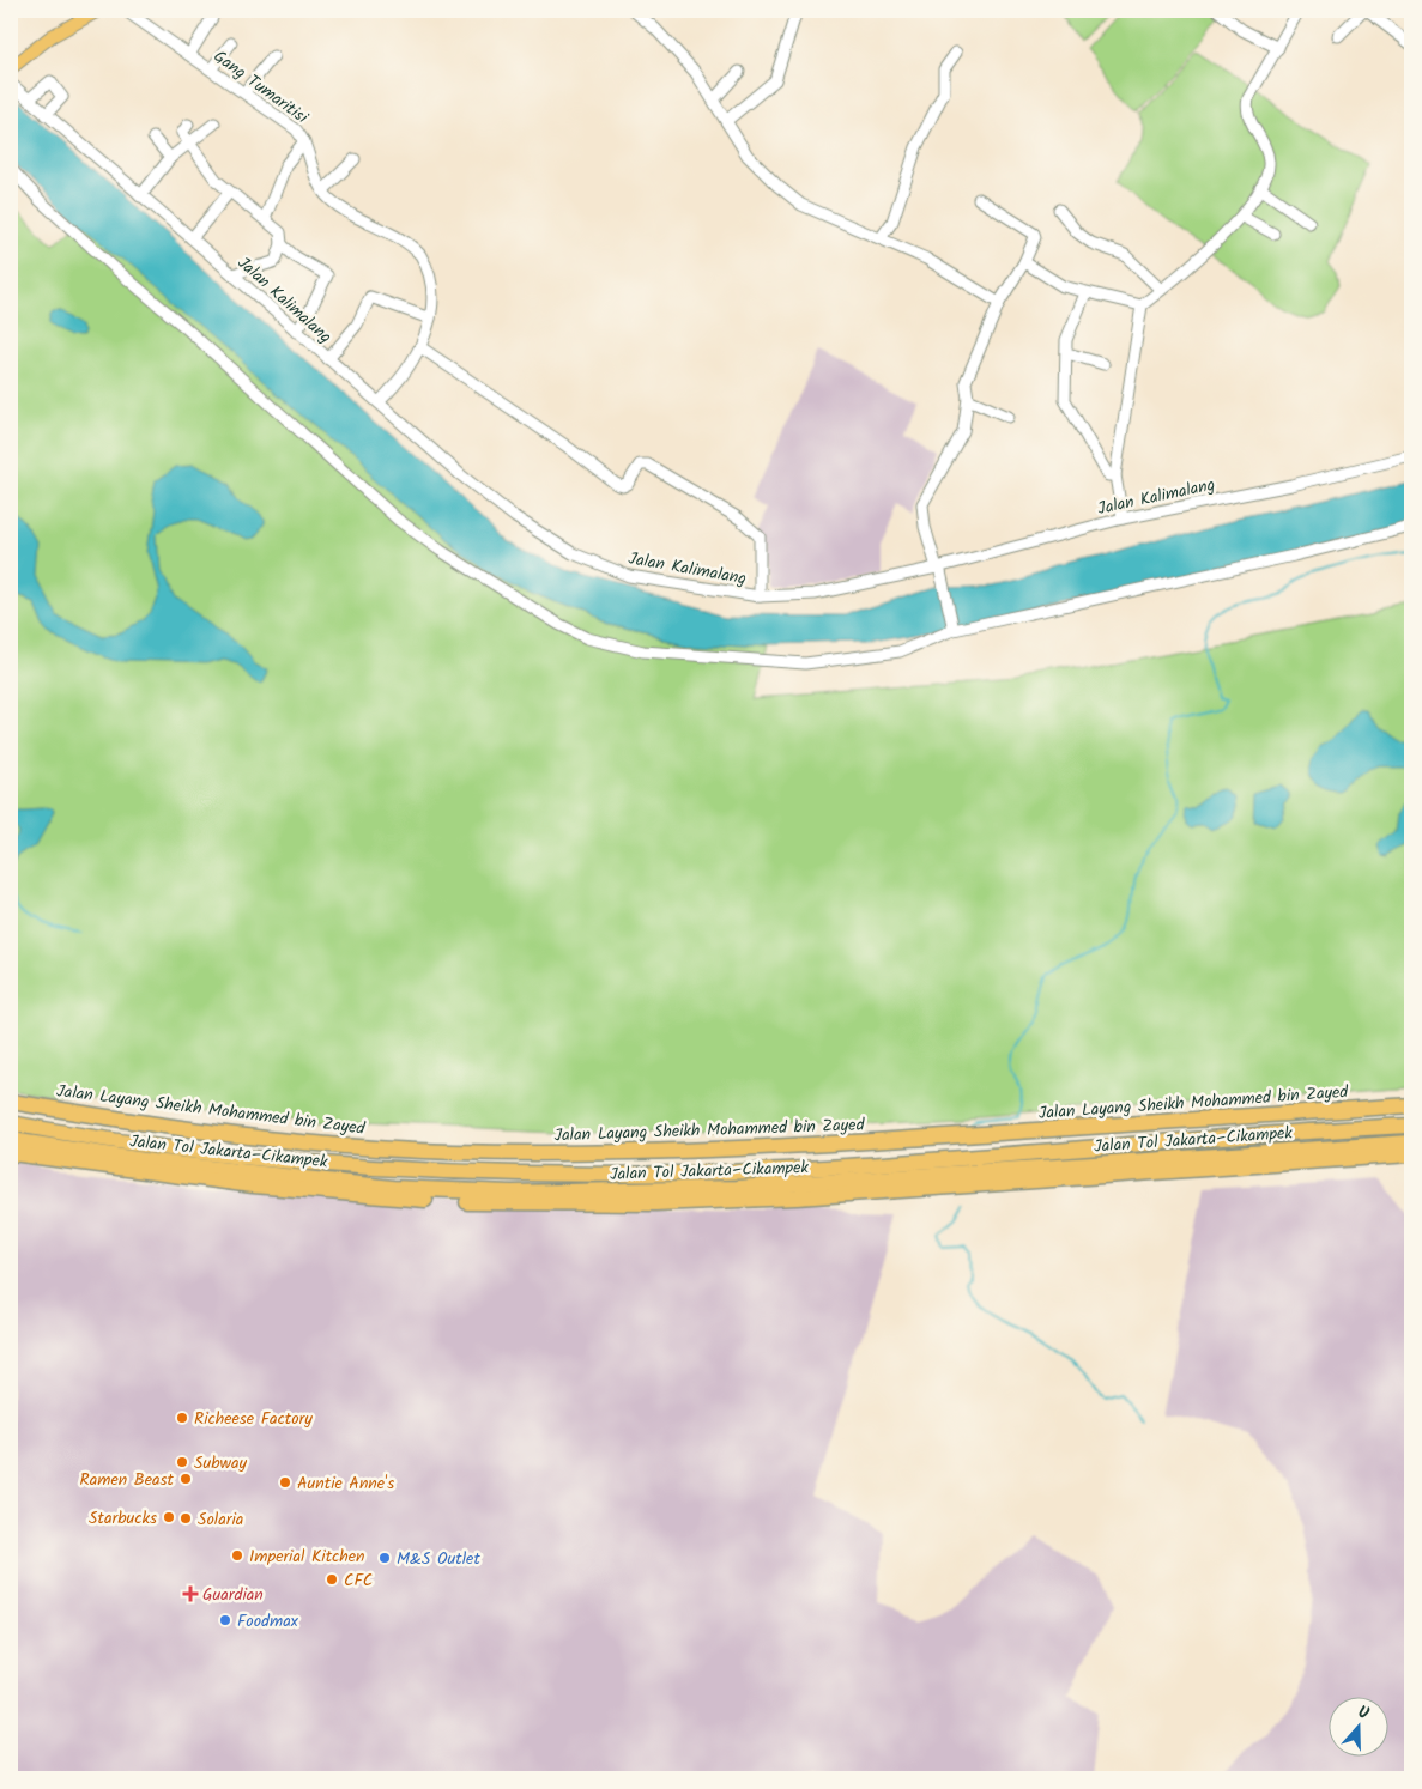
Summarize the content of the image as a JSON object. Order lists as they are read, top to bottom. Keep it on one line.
{"streets":{"highway":["Jalan Layang Sheikh Mohammed bin Zayed","Jalan Tol Jakarta–Cikampek"],"street":["Gang Tumaritisi","Jalan Kalimalang"]},"crossings":[["Gang Tumaritisi","Jalan Kalimalang"]],"places":{"other":["Richeese Factory","Subway","Ramen Beast","Auntie Anne's","Starbucks","Solaria","Imperial Kitchen","M&S Outlet","CFC","Foodmax"],"health":["Guardian"]},"north":"top"}
